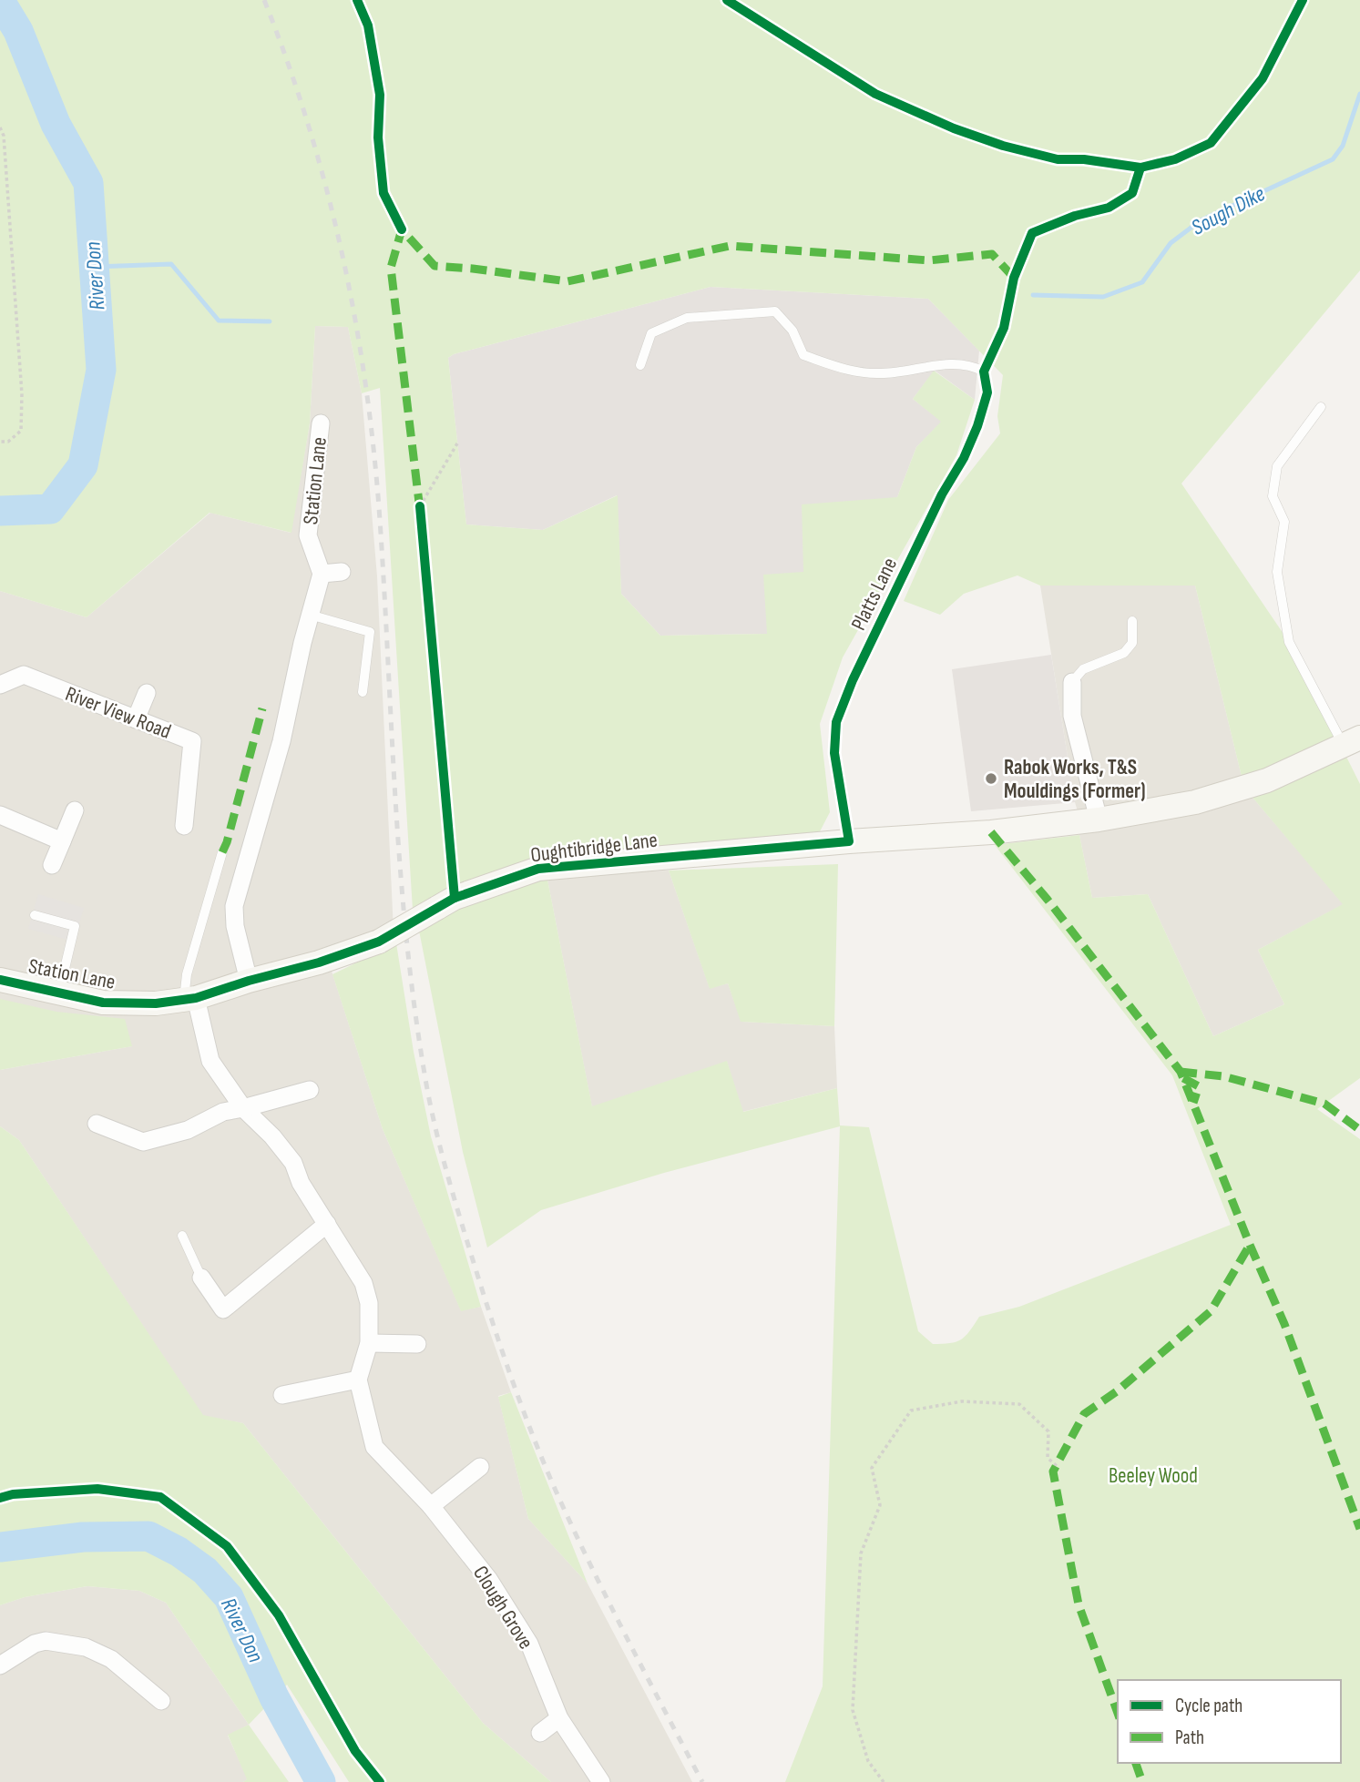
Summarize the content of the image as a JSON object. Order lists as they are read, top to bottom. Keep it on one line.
{"streets":{"street":["Station Lane","River View Road","Oughtibridge Lane","Clough Grove"],"lane":["Platts Lane"]},"crossings":[["Station Lane","Oughtibridge Lane"],["Platts Lane","Oughtibridge Lane"]],"water":["Sough Dike","River Don"],"parks":["Beeley Wood"],"places":["Rabok Works, T&S Mouldings (Former)"],"legend":["Cycle path","Path"]}
